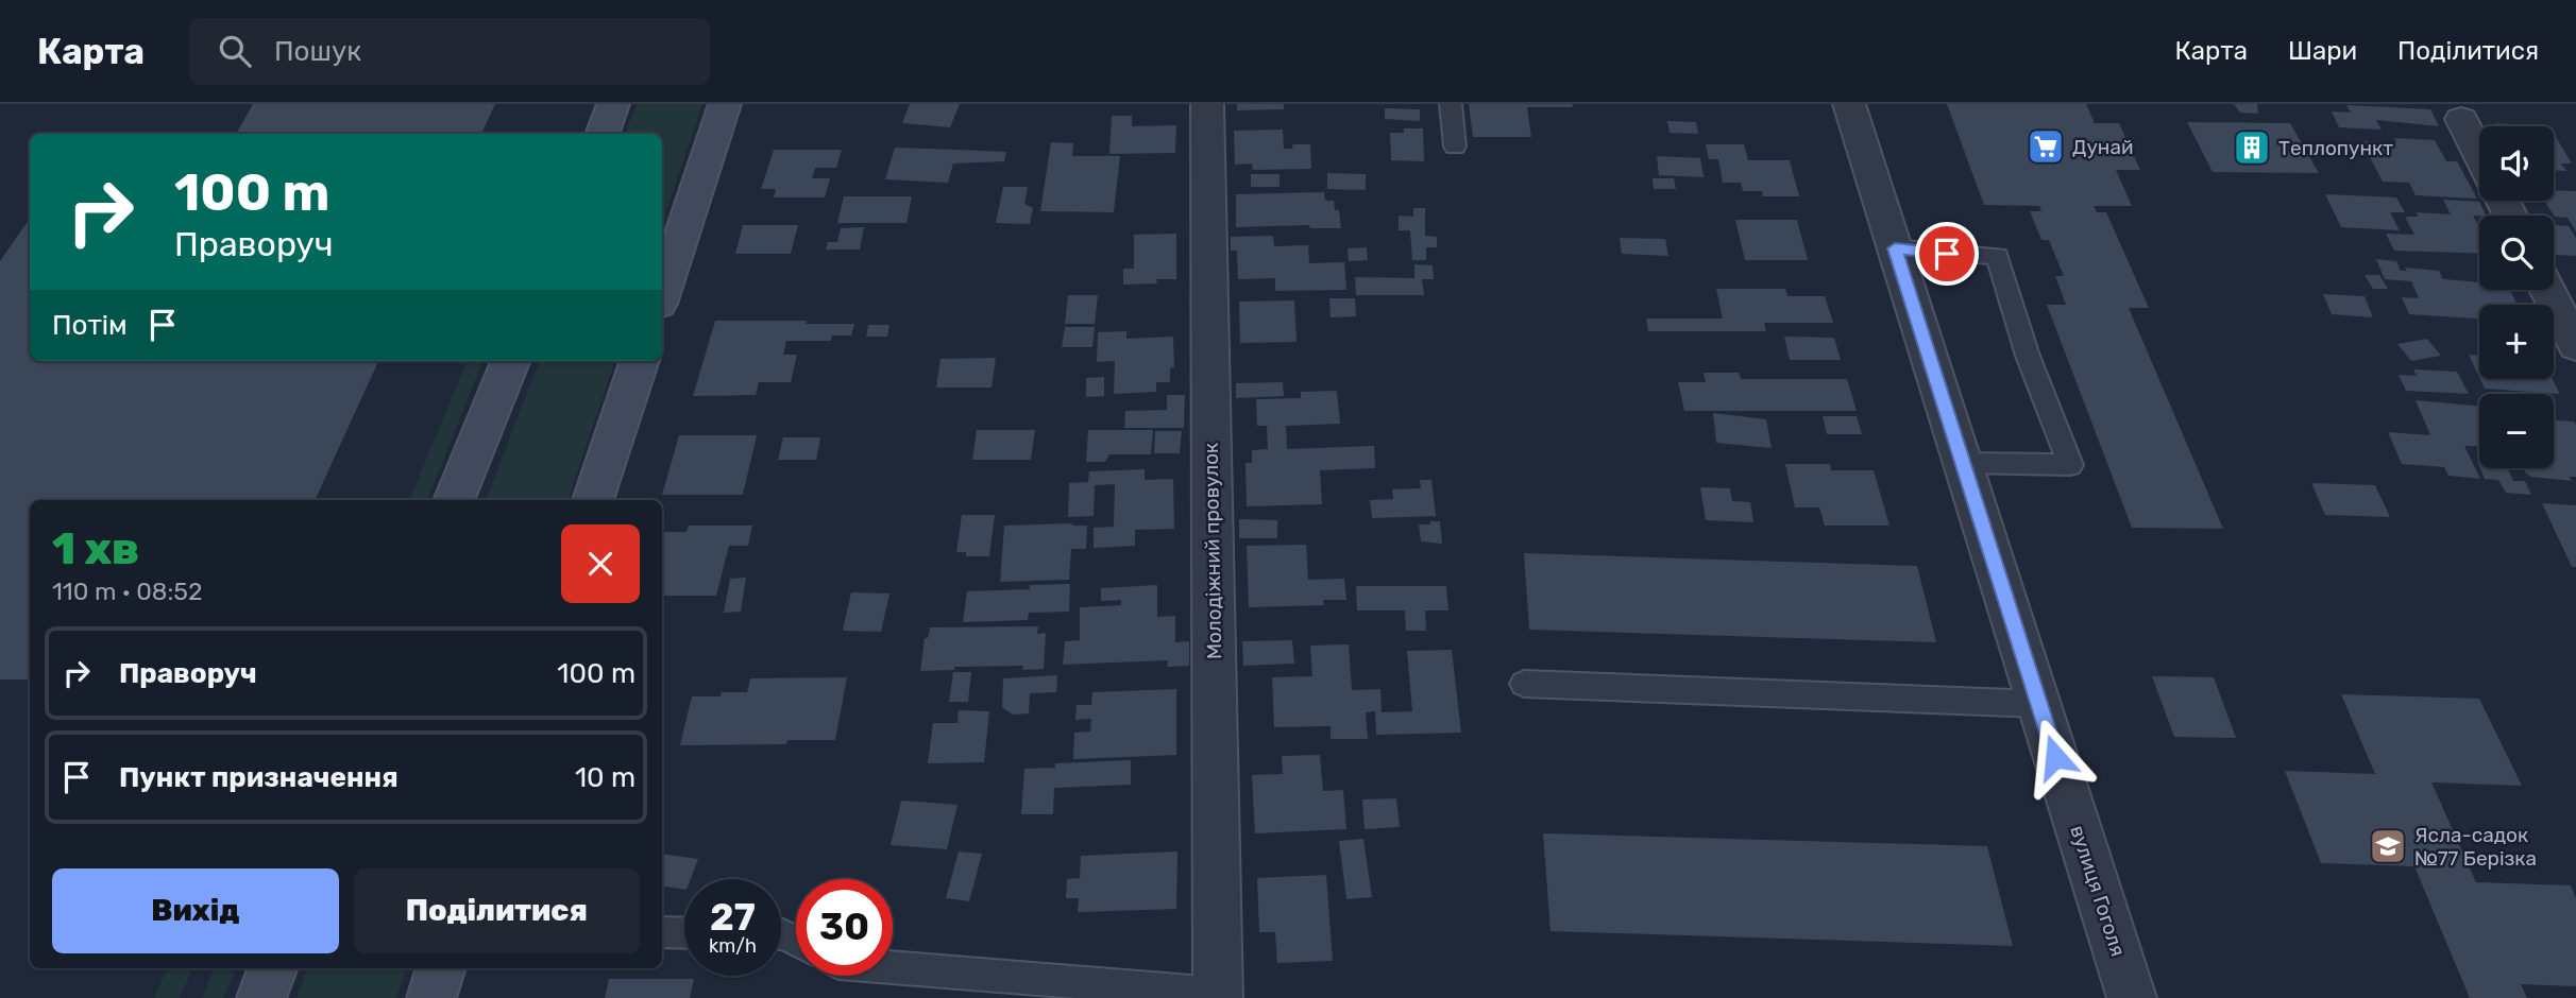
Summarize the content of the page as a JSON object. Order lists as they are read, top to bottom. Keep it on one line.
{"streets":{"street":["Молодіжний провулок","вулиця Гоголя"]},"places":{"supermarket":["Дунай"],"building":["Теплопункт"],"school or university":["Ясла-садок №77 Берізка"]},"page":{"header":"Карта","search":"Пошук","nav":["Карта","Шари","Поділитися"],"map_buttons":["+","−"],"turn":["100 m","Праворуч"],"then":"Потім","heading":["1 хв","110 m · 08:52"],"list":[{"name":"Праворуч","value":"100 m"},{"name":"Пункт призначення","value":"10 m"}],"buttons":["Вихід","Поділитися"],"speed":"27 km/h","limit":"30"}}
